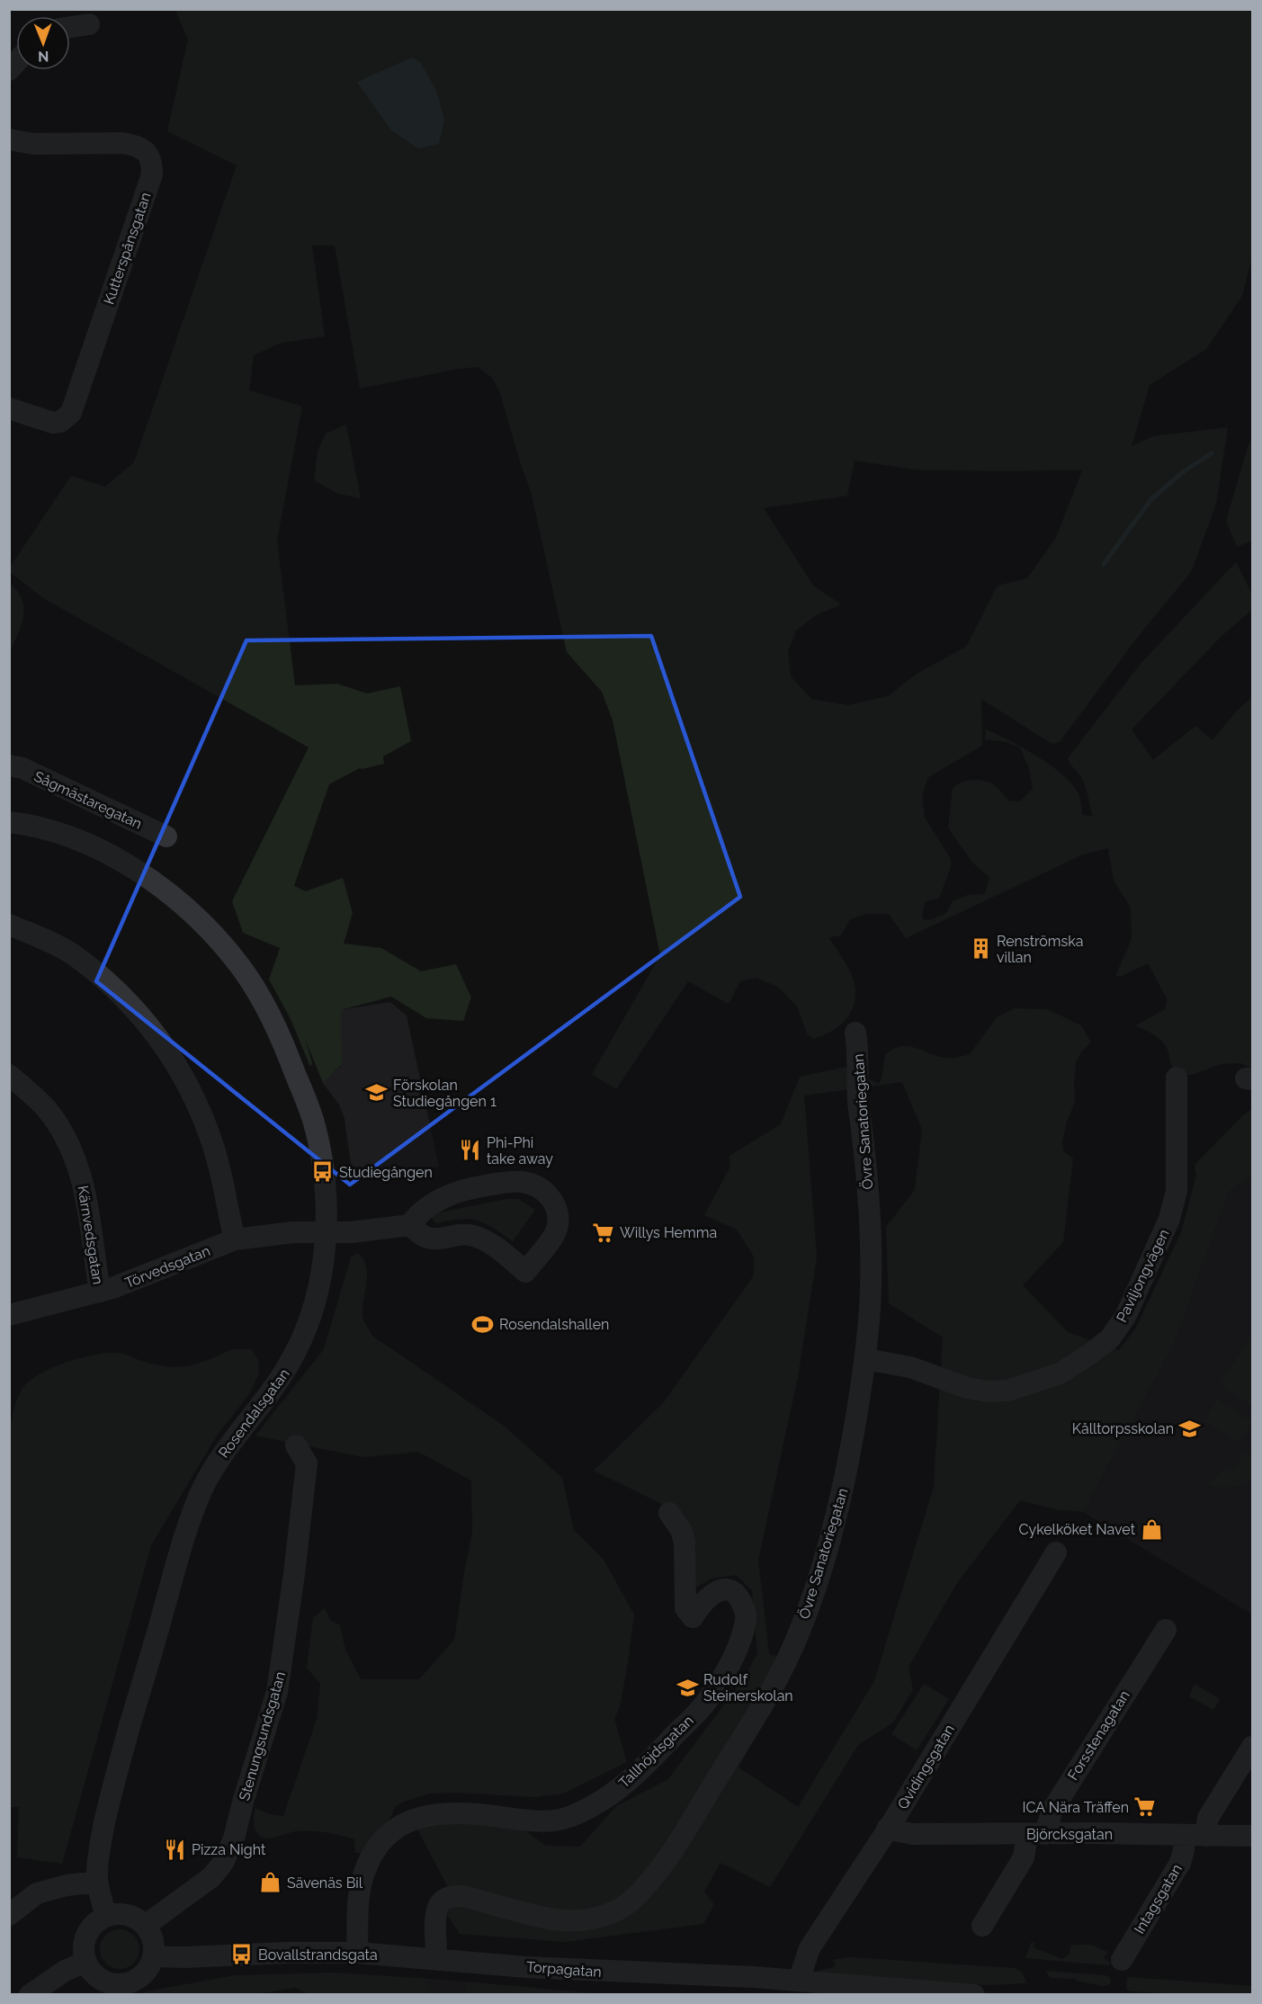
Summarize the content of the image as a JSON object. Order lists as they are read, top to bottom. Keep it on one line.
{"streets":{"street":["Kutterspånsgatan","Sågmästaregatan","Övre Sanatoriegatan","Kärnvedsgatan","Törvedsgatan","Paviljongvägen","Rosendalsgatan","Forsstenagatan","Stenungsundsgatan","Tallhöjdsgatan","Qvidingsgatan","Björcksgatan","Intagsgatan","Torpagatan"]},"crossings":[["Övre Sanatoriegatan","Paviljongvägen"],["Övre Sanatoriegatan","Torpagatan"],["Kärnvedsgatan","Törvedsgatan"],["Törvedsgatan","Rosendalsgatan"],["Rosendalsgatan","Stenungsundsgatan"],["Rosendalsgatan","Torpagatan"],["Forsstenagatan","Björcksgatan"],["Stenungsundsgatan","Torpagatan"],["Tallhöjdsgatan","Torpagatan"],["Qvidingsgatan","Björcksgatan"],["Qvidingsgatan","Torpagatan"],["Björcksgatan","Intagsgatan"]],"places":{"building":["Renströmska villan"],"school or university":["Förskolan Studiegången 1","Kålltorpsskolan","Rudolf Steinerskolan"],"restaurant":["Phi-Phi take away","Pizza Night"],"bus stop":["Studiegången","Bovallstrandsgata"],"supermarket":["Willys Hemma","ICA Nära Träffen"],"sports":["Rosendalshallen"],"shop":["Cykelköket Navet","Sävenäs Bil"]},"north":"bottom"}
